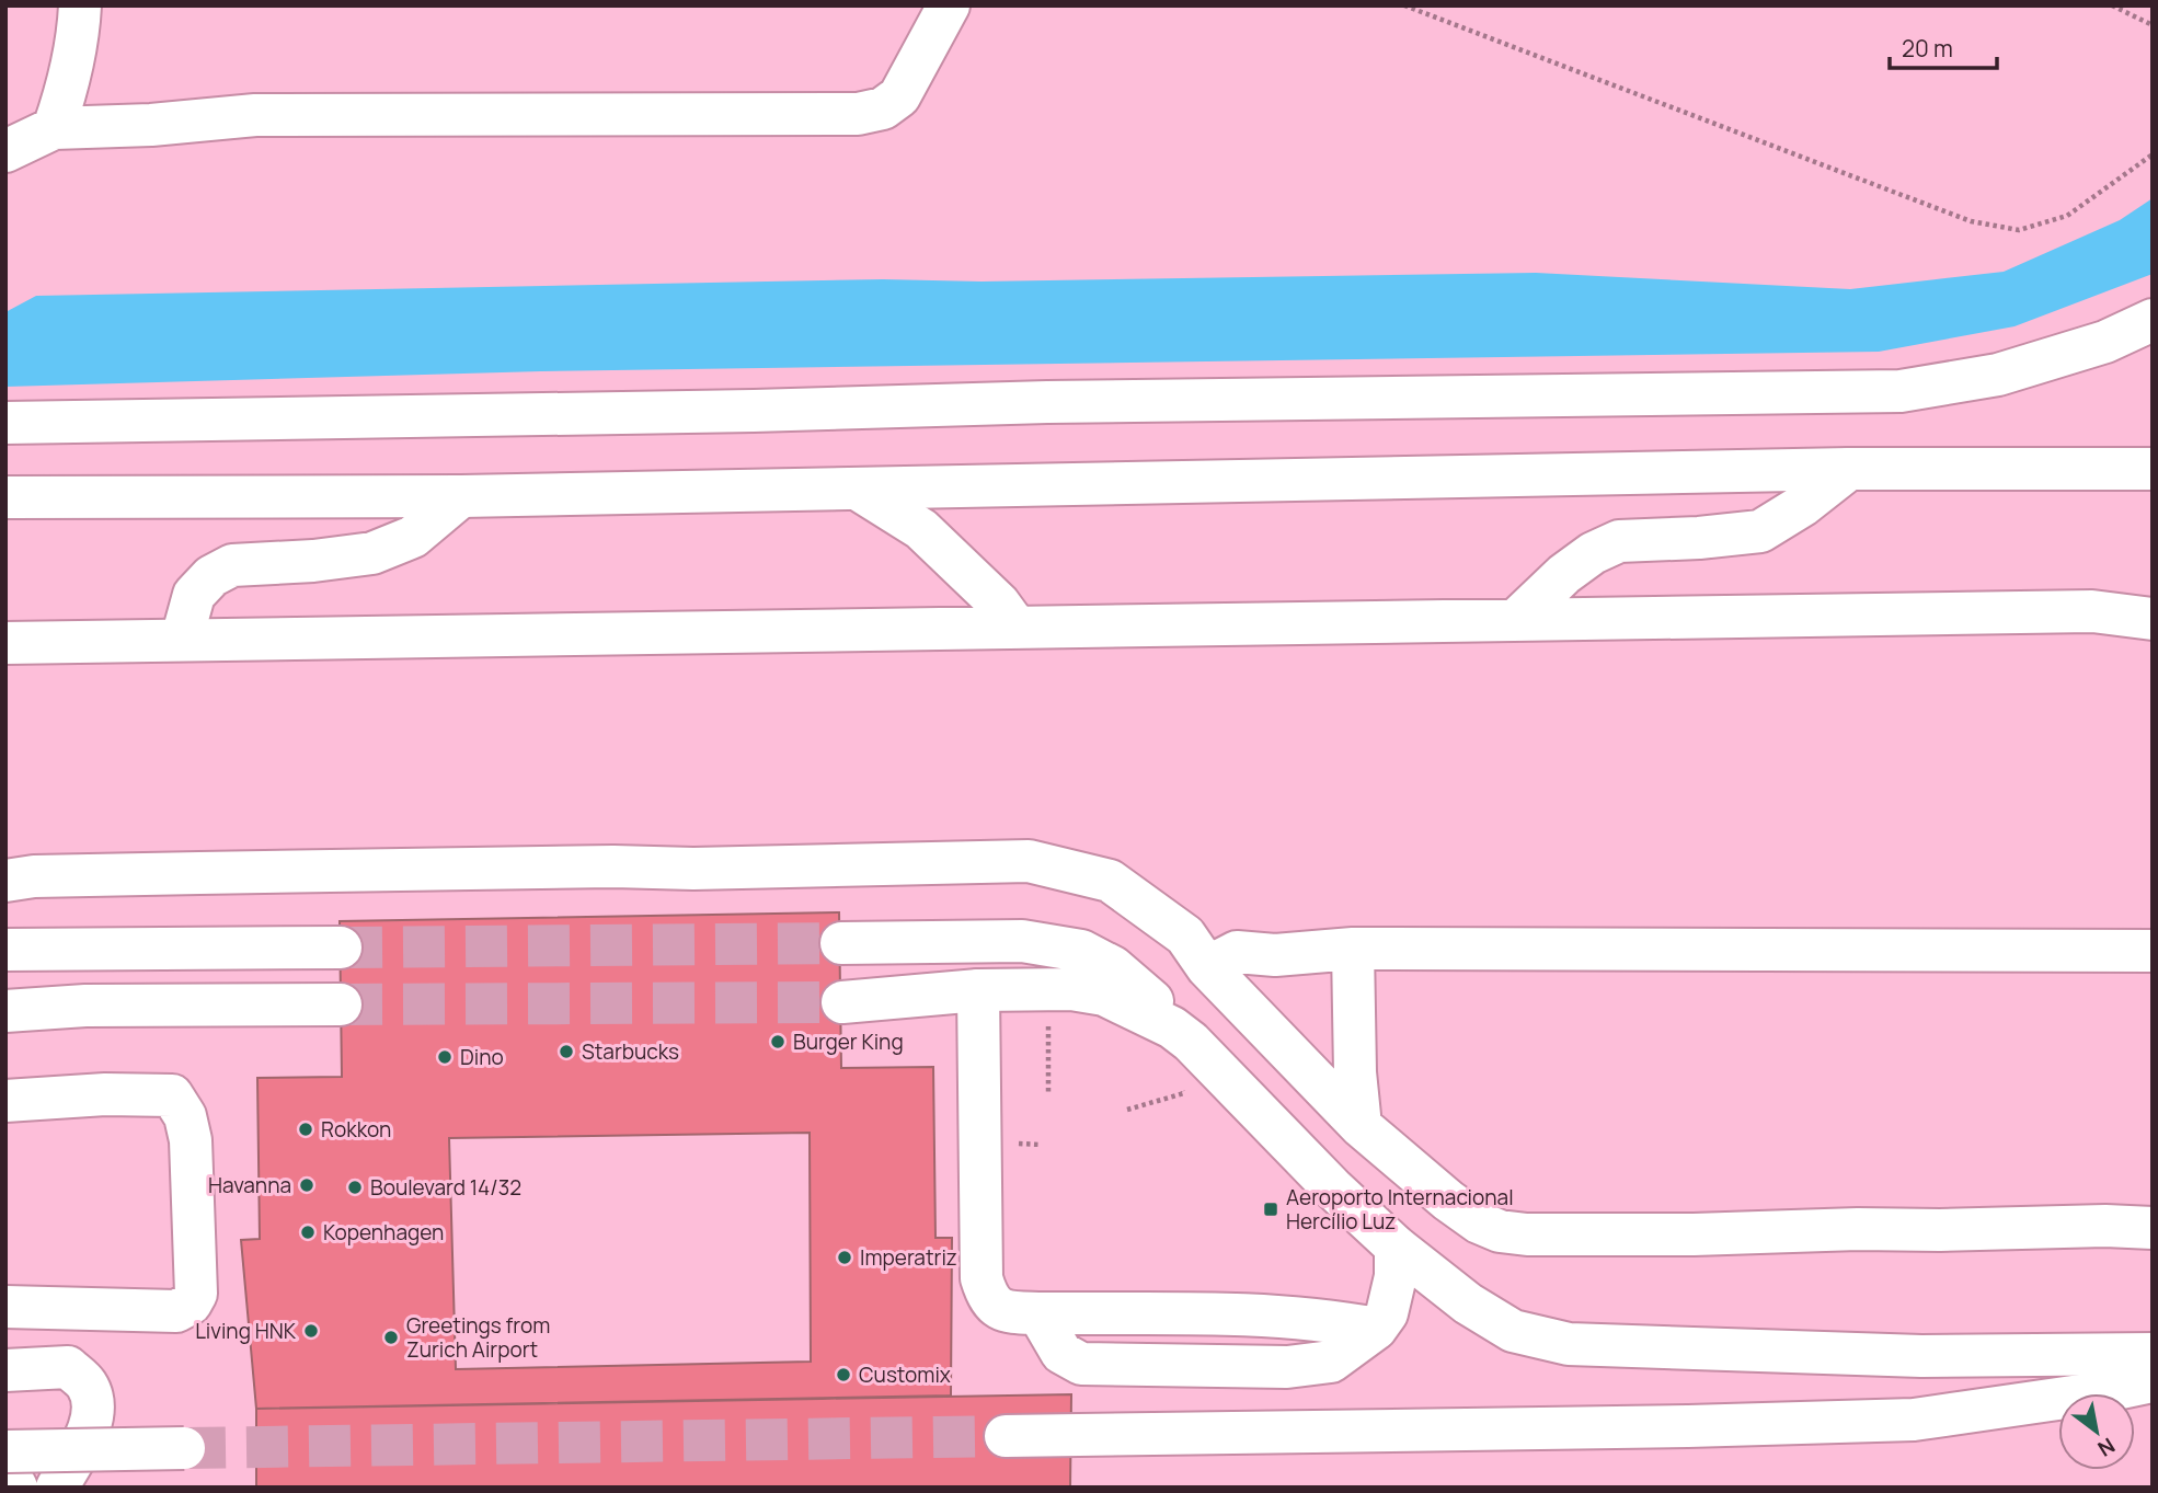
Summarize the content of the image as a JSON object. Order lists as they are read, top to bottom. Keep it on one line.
{"places":{"other":["Burger King","Starbucks","Dino","Rokkon","Havanna","Boulevard 14/32","Kopenhagen","Imperatriz","Living HNK","Greetings from Zurich Airport","Customix"],"transit":["Aeroporto Internacional Hercílio Luz"]},"scale_bar":"20 m","north":"bottom right"}
